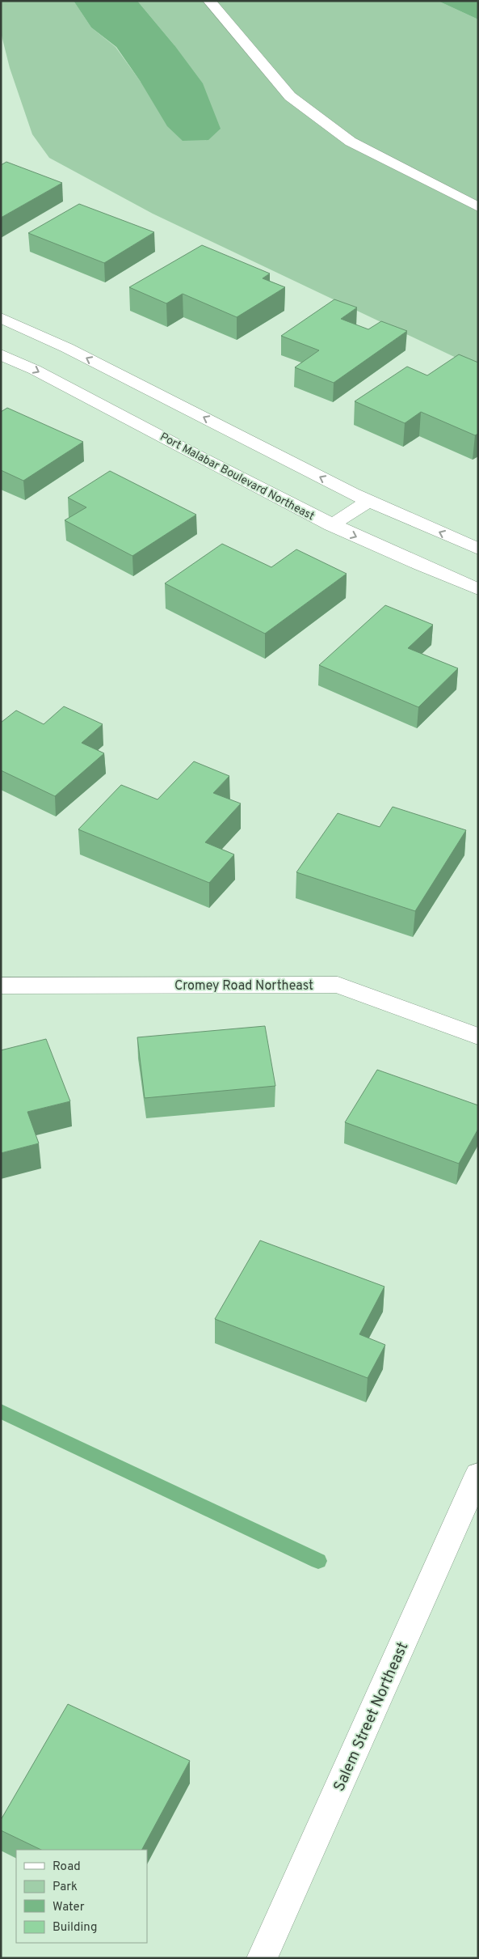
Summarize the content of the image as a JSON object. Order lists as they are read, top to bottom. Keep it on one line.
{"streets":{"street":["Port Malabar Boulevard Northeast","Cromey Road Northeast","Salem Street Northeast"]},"legend":["Road","Park","Water","Building"]}
